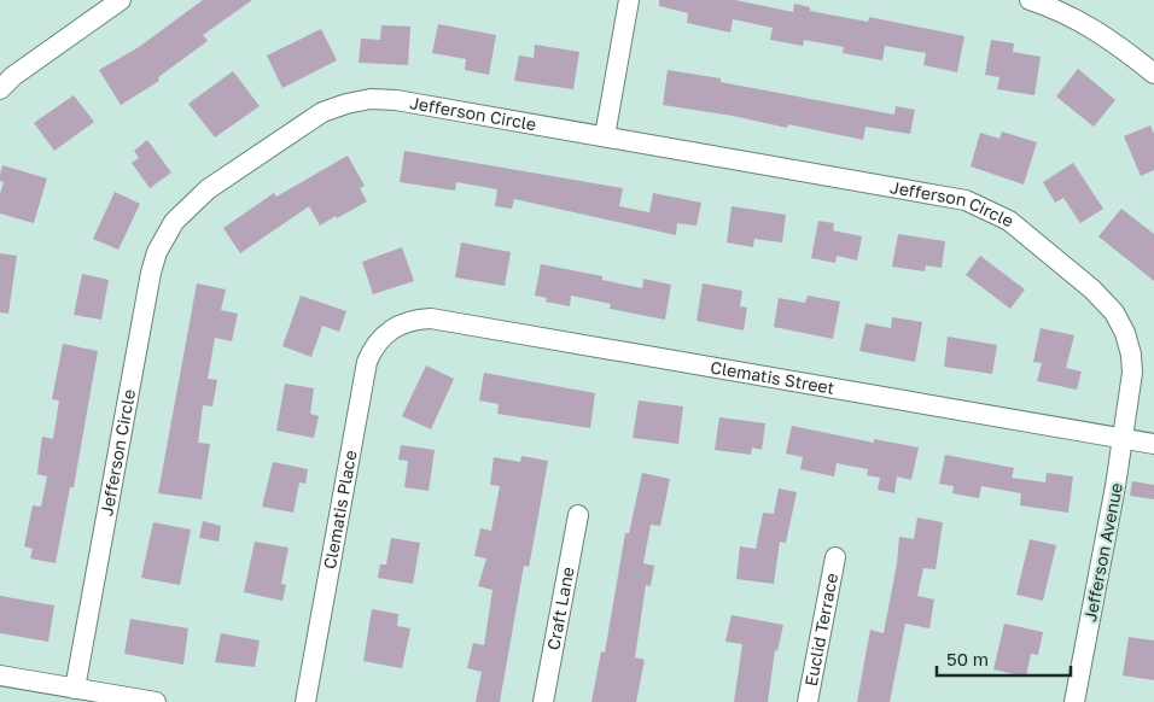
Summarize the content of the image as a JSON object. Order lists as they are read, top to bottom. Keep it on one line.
{"streets":{"street":["Jefferson Circle","Clematis Street","Clematis Place","Jefferson Avenue","Craft Lane","Euclid Terrace"]},"crossings":[["Jefferson Circle","Clematis Street"],["Jefferson Circle","Jefferson Avenue"],["Clematis Street","Clematis Place"],["Clematis Street","Jefferson Avenue"]],"scale_bar":"50 m"}
